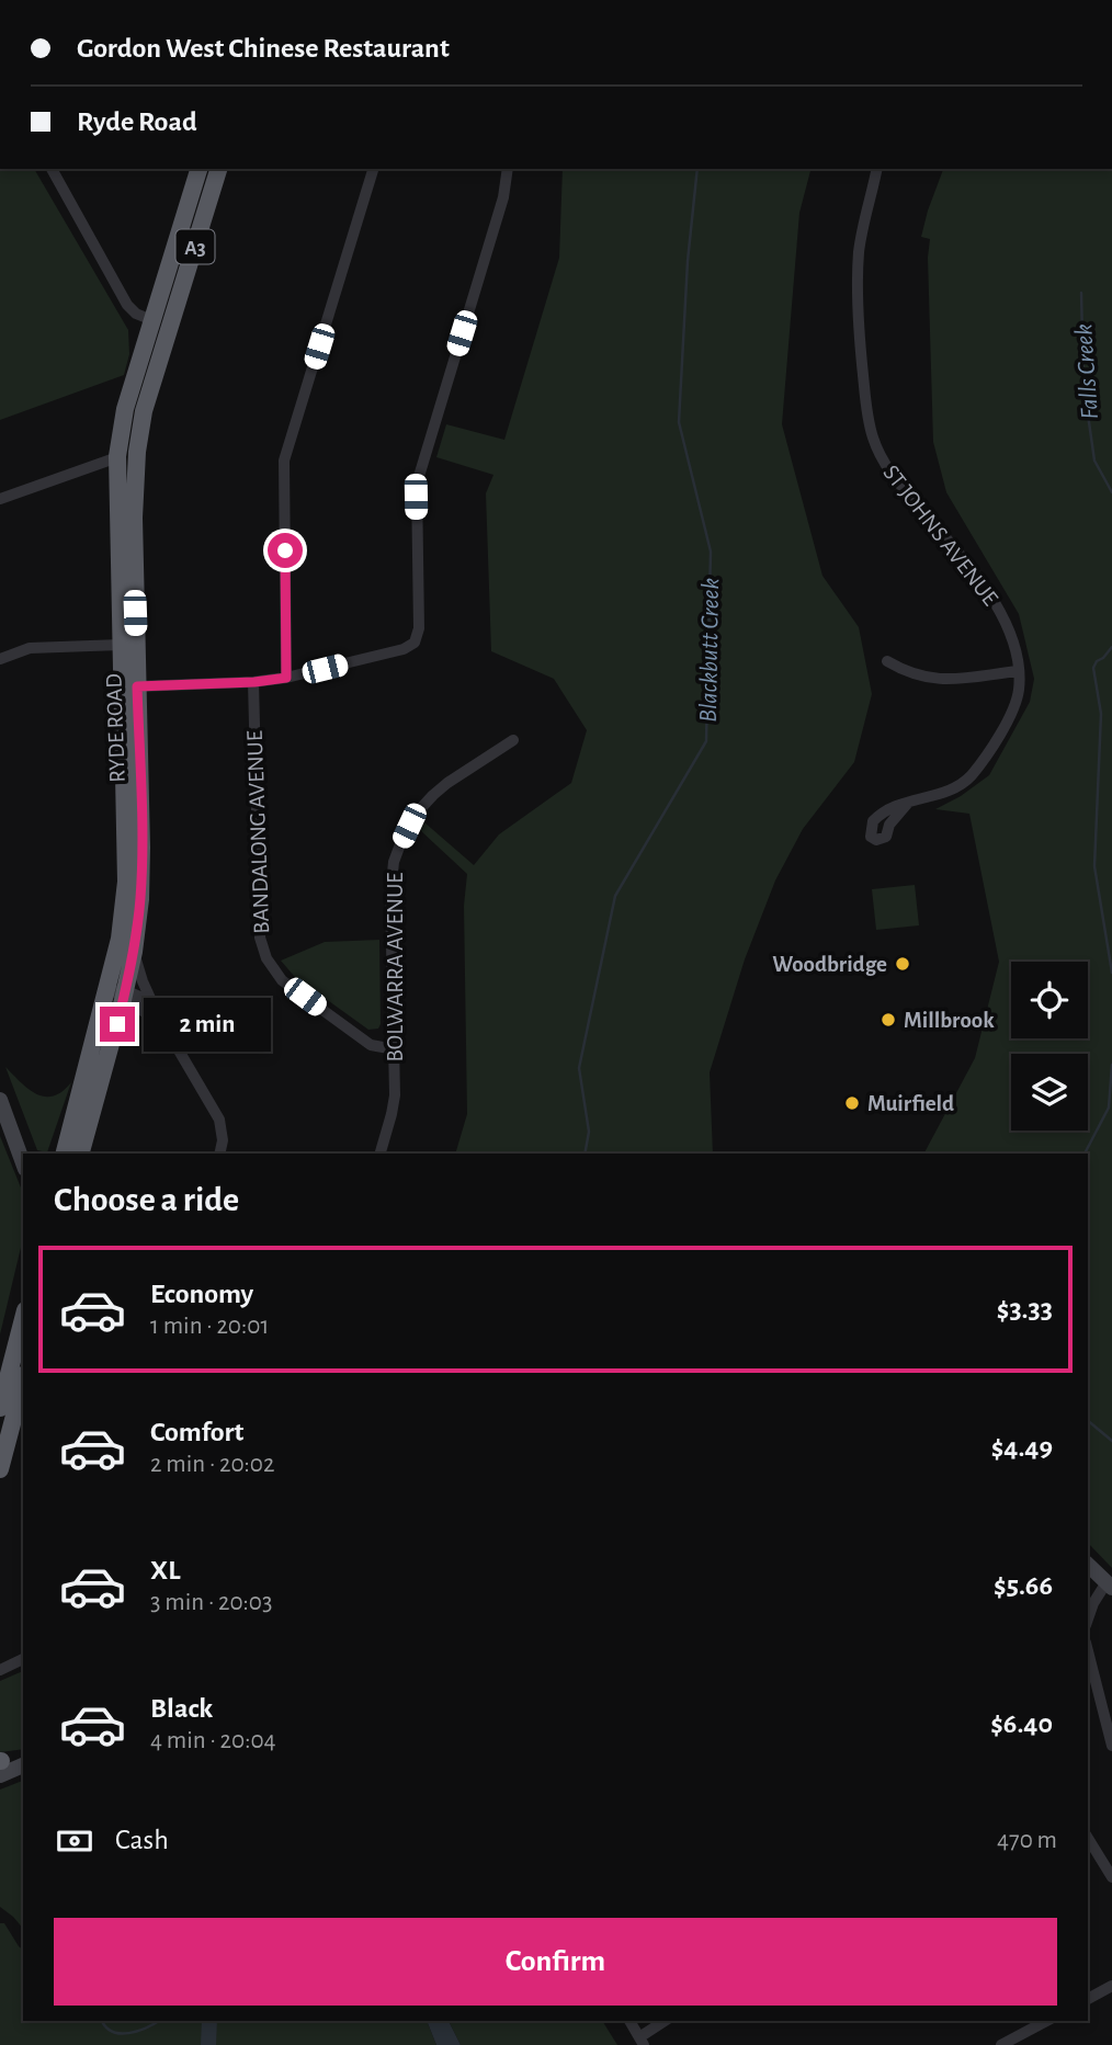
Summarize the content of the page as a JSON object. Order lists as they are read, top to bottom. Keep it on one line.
{"streets":{"highway":["A3","RYDE ROAD"],"street":["ST JOHNS AVENUE","BANDALONG AVENUE","BOLWARRA AVENUE"]},"crossings":[["BANDALONG AVENUE","BOLWARRA AVENUE"]],"water":["Falls Creek","Blackbutt Creek"],"places":["Woodbridge","Millbrook","Muirfield"],"page":{"banner":["Gordon West Chinese Restaurant","Ryde Road"],"bubble":"2 min","heading":"Choose a ride","list":[{"name":"Economy","note":"1 min · 20:01","value":"$3.33"},{"name":"Comfort","note":"2 min · 20:02","value":"$4.49"},{"name":"XL","note":"3 min · 20:03","value":"$5.66"},{"name":"Black","note":"4 min · 20:04","value":"$6.40"}],"pay":["Cash","470 m"],"buttons":"Confirm"}}
